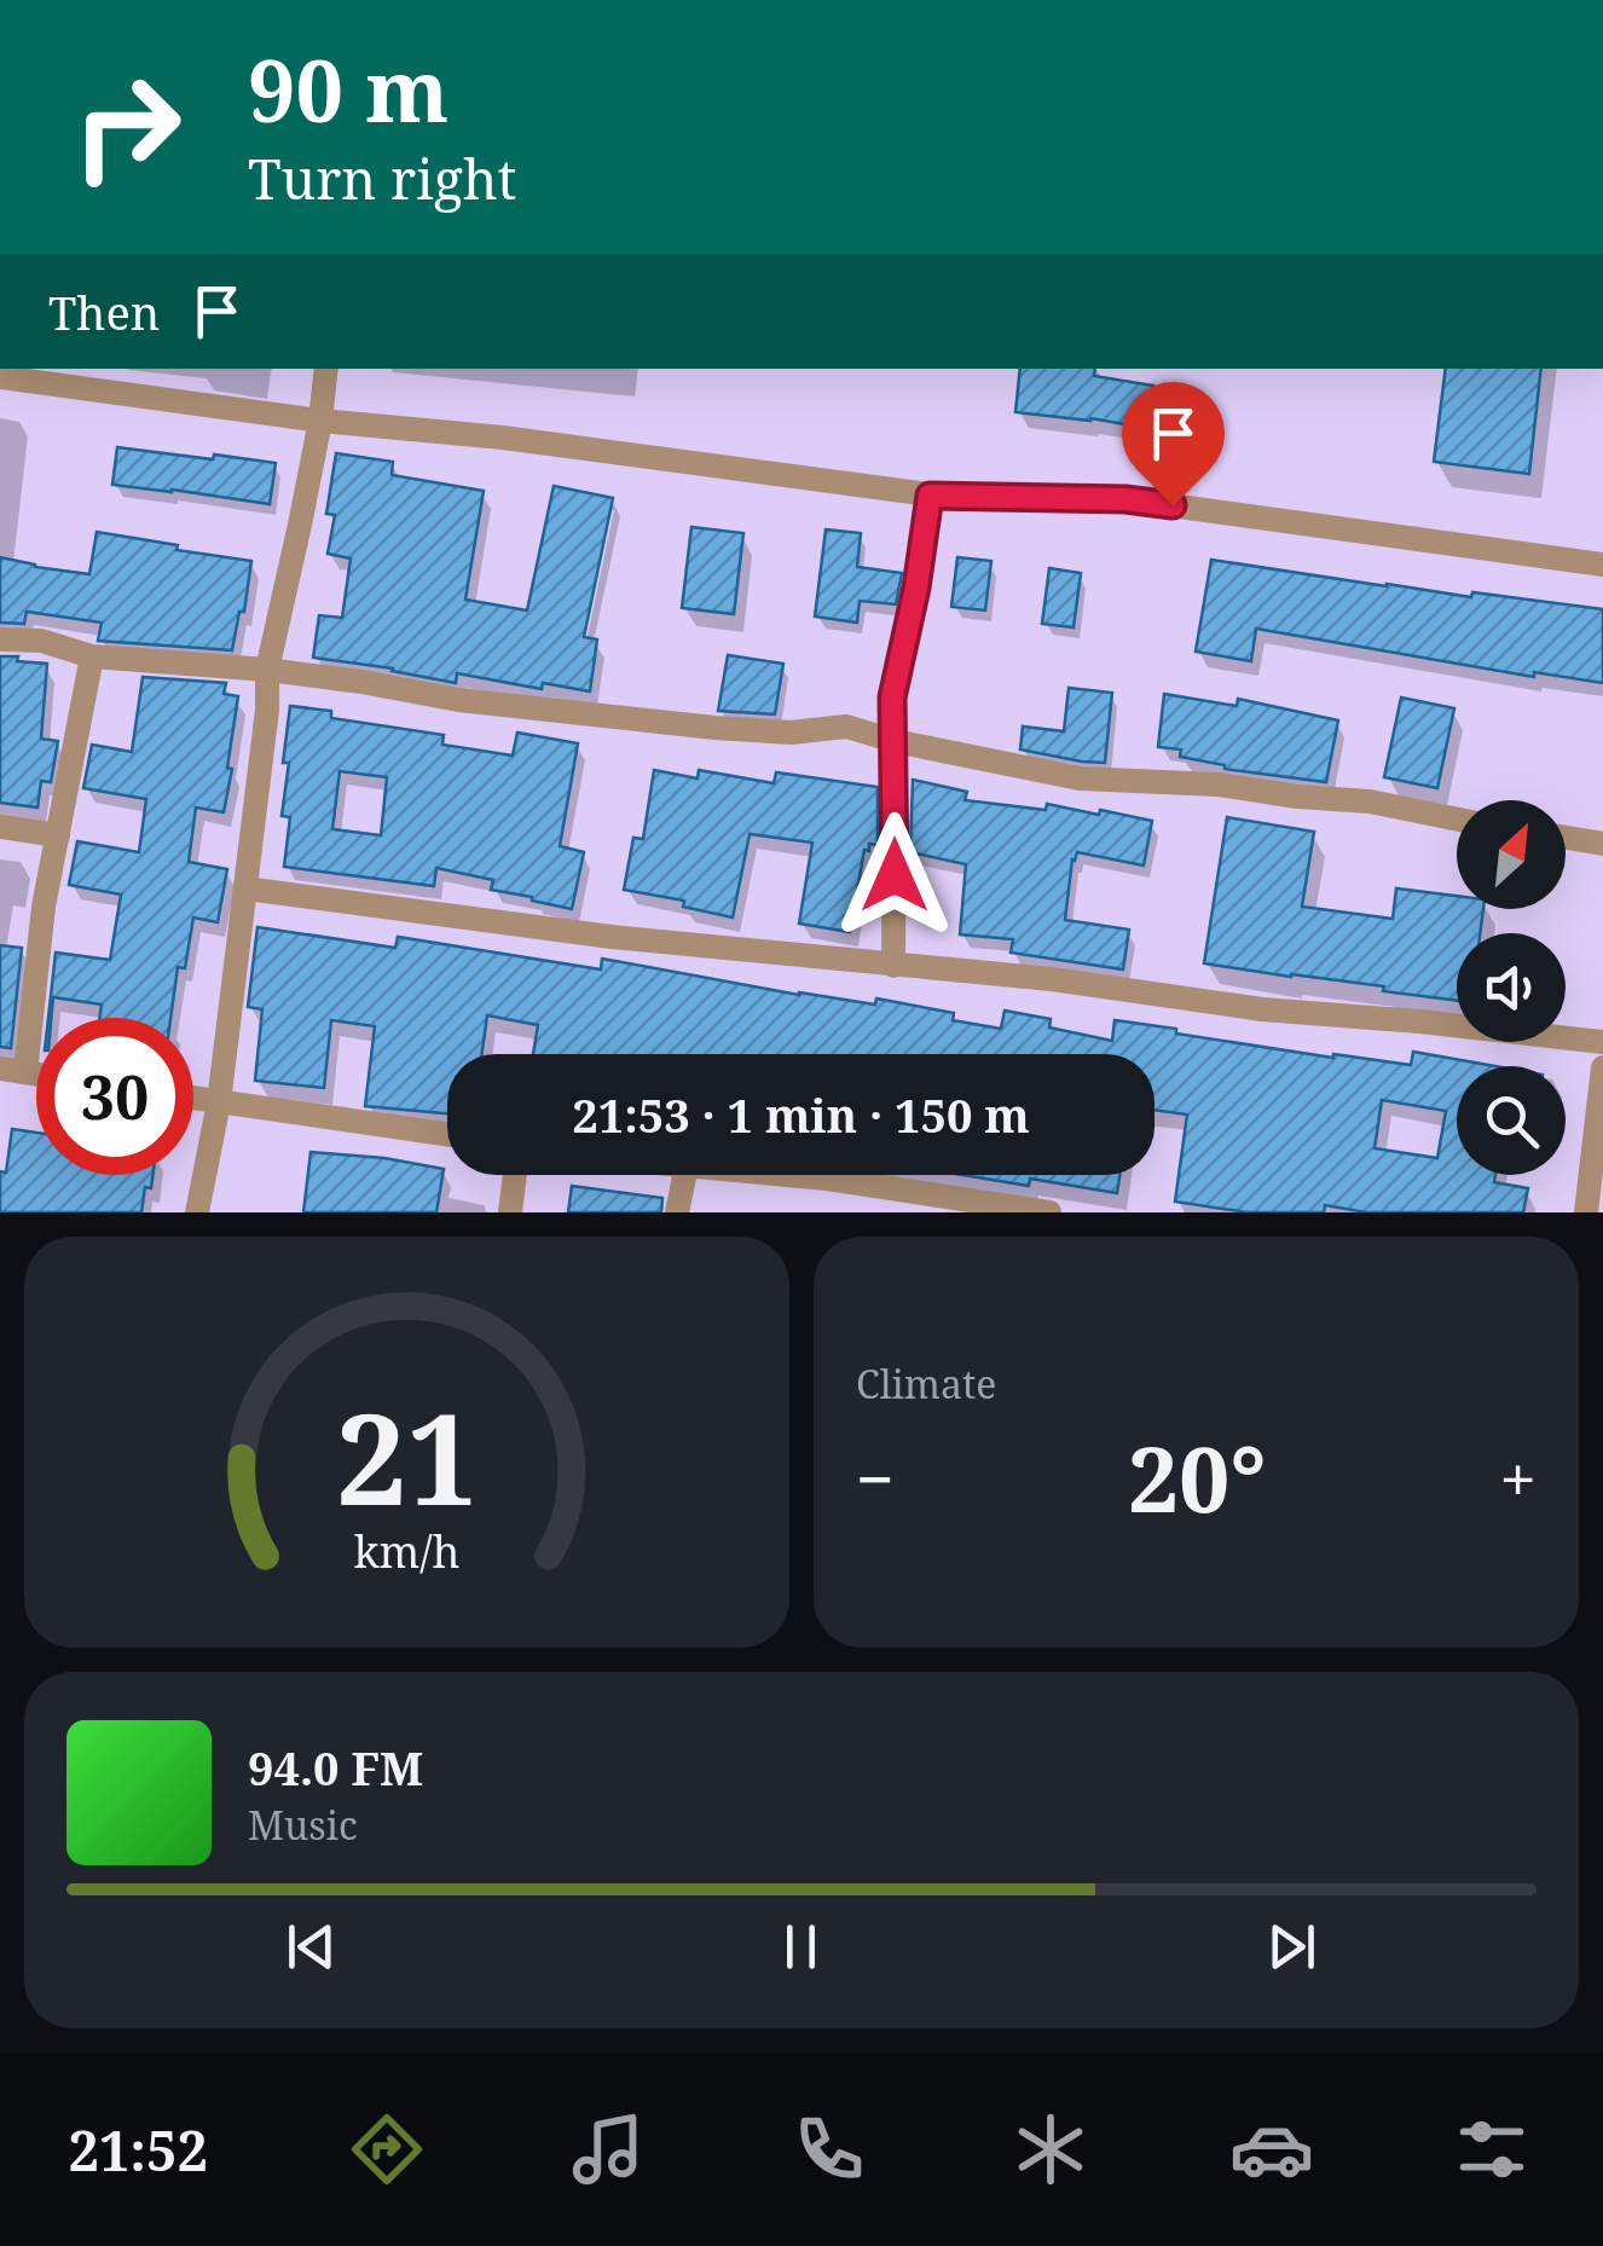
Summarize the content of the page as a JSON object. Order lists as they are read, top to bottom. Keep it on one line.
{"north":"top right","page":{"turn":["90 m","Turn right"],"then":"Then","limit":"30","trip":"21:53 · 1 min · 150 m","tile":"Climate","heat":["−","20°","+"],"song":["94.0 FM","Music"],"tabs":"21:52","gauge":["21","km/h"]}}
